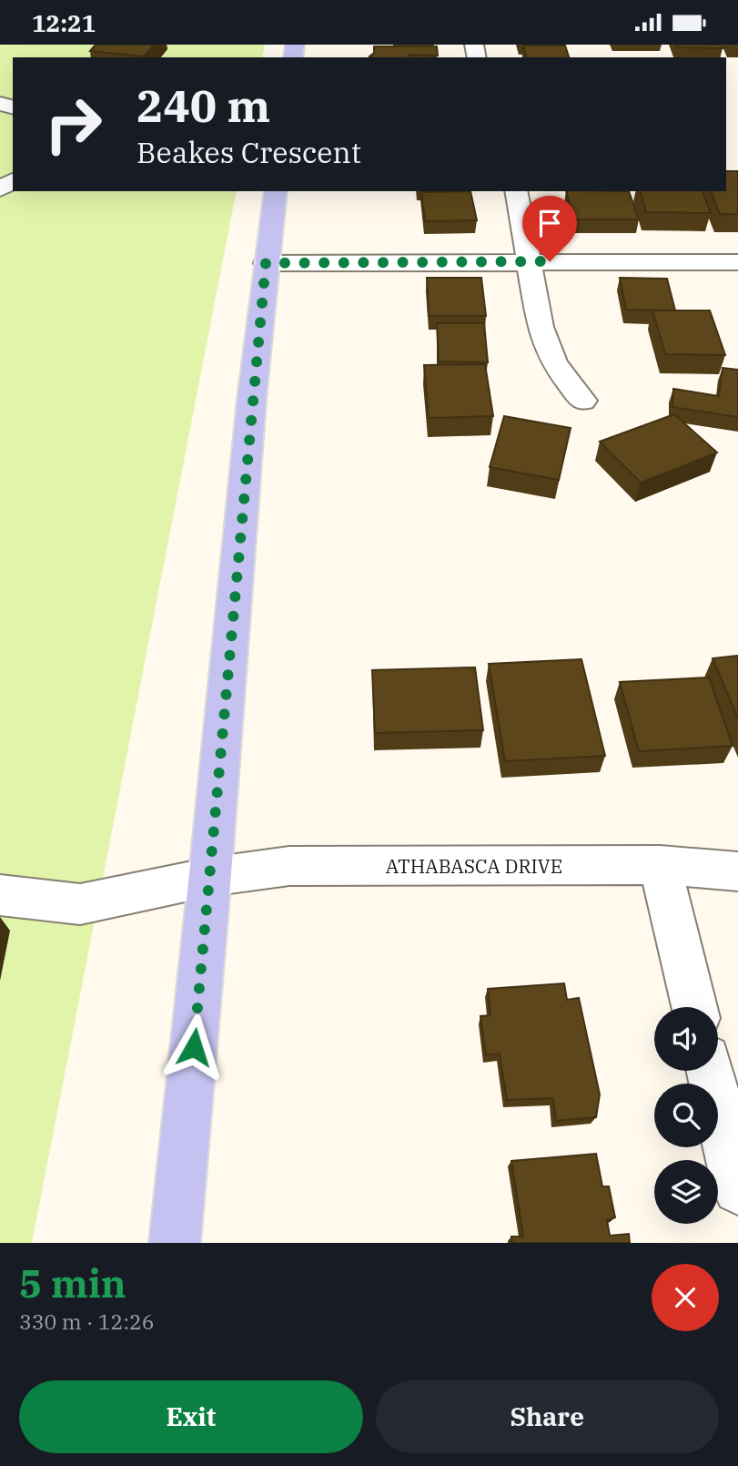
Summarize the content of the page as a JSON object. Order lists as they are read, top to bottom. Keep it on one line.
{"streets":{"street":["ATHABASCA DRIVE"]},"page":{"status":"12:21","turn":["240 m","Beakes Crescent"],"heading":["5 min","330 m · 12:26"],"buttons":["Exit","Share"]}}
